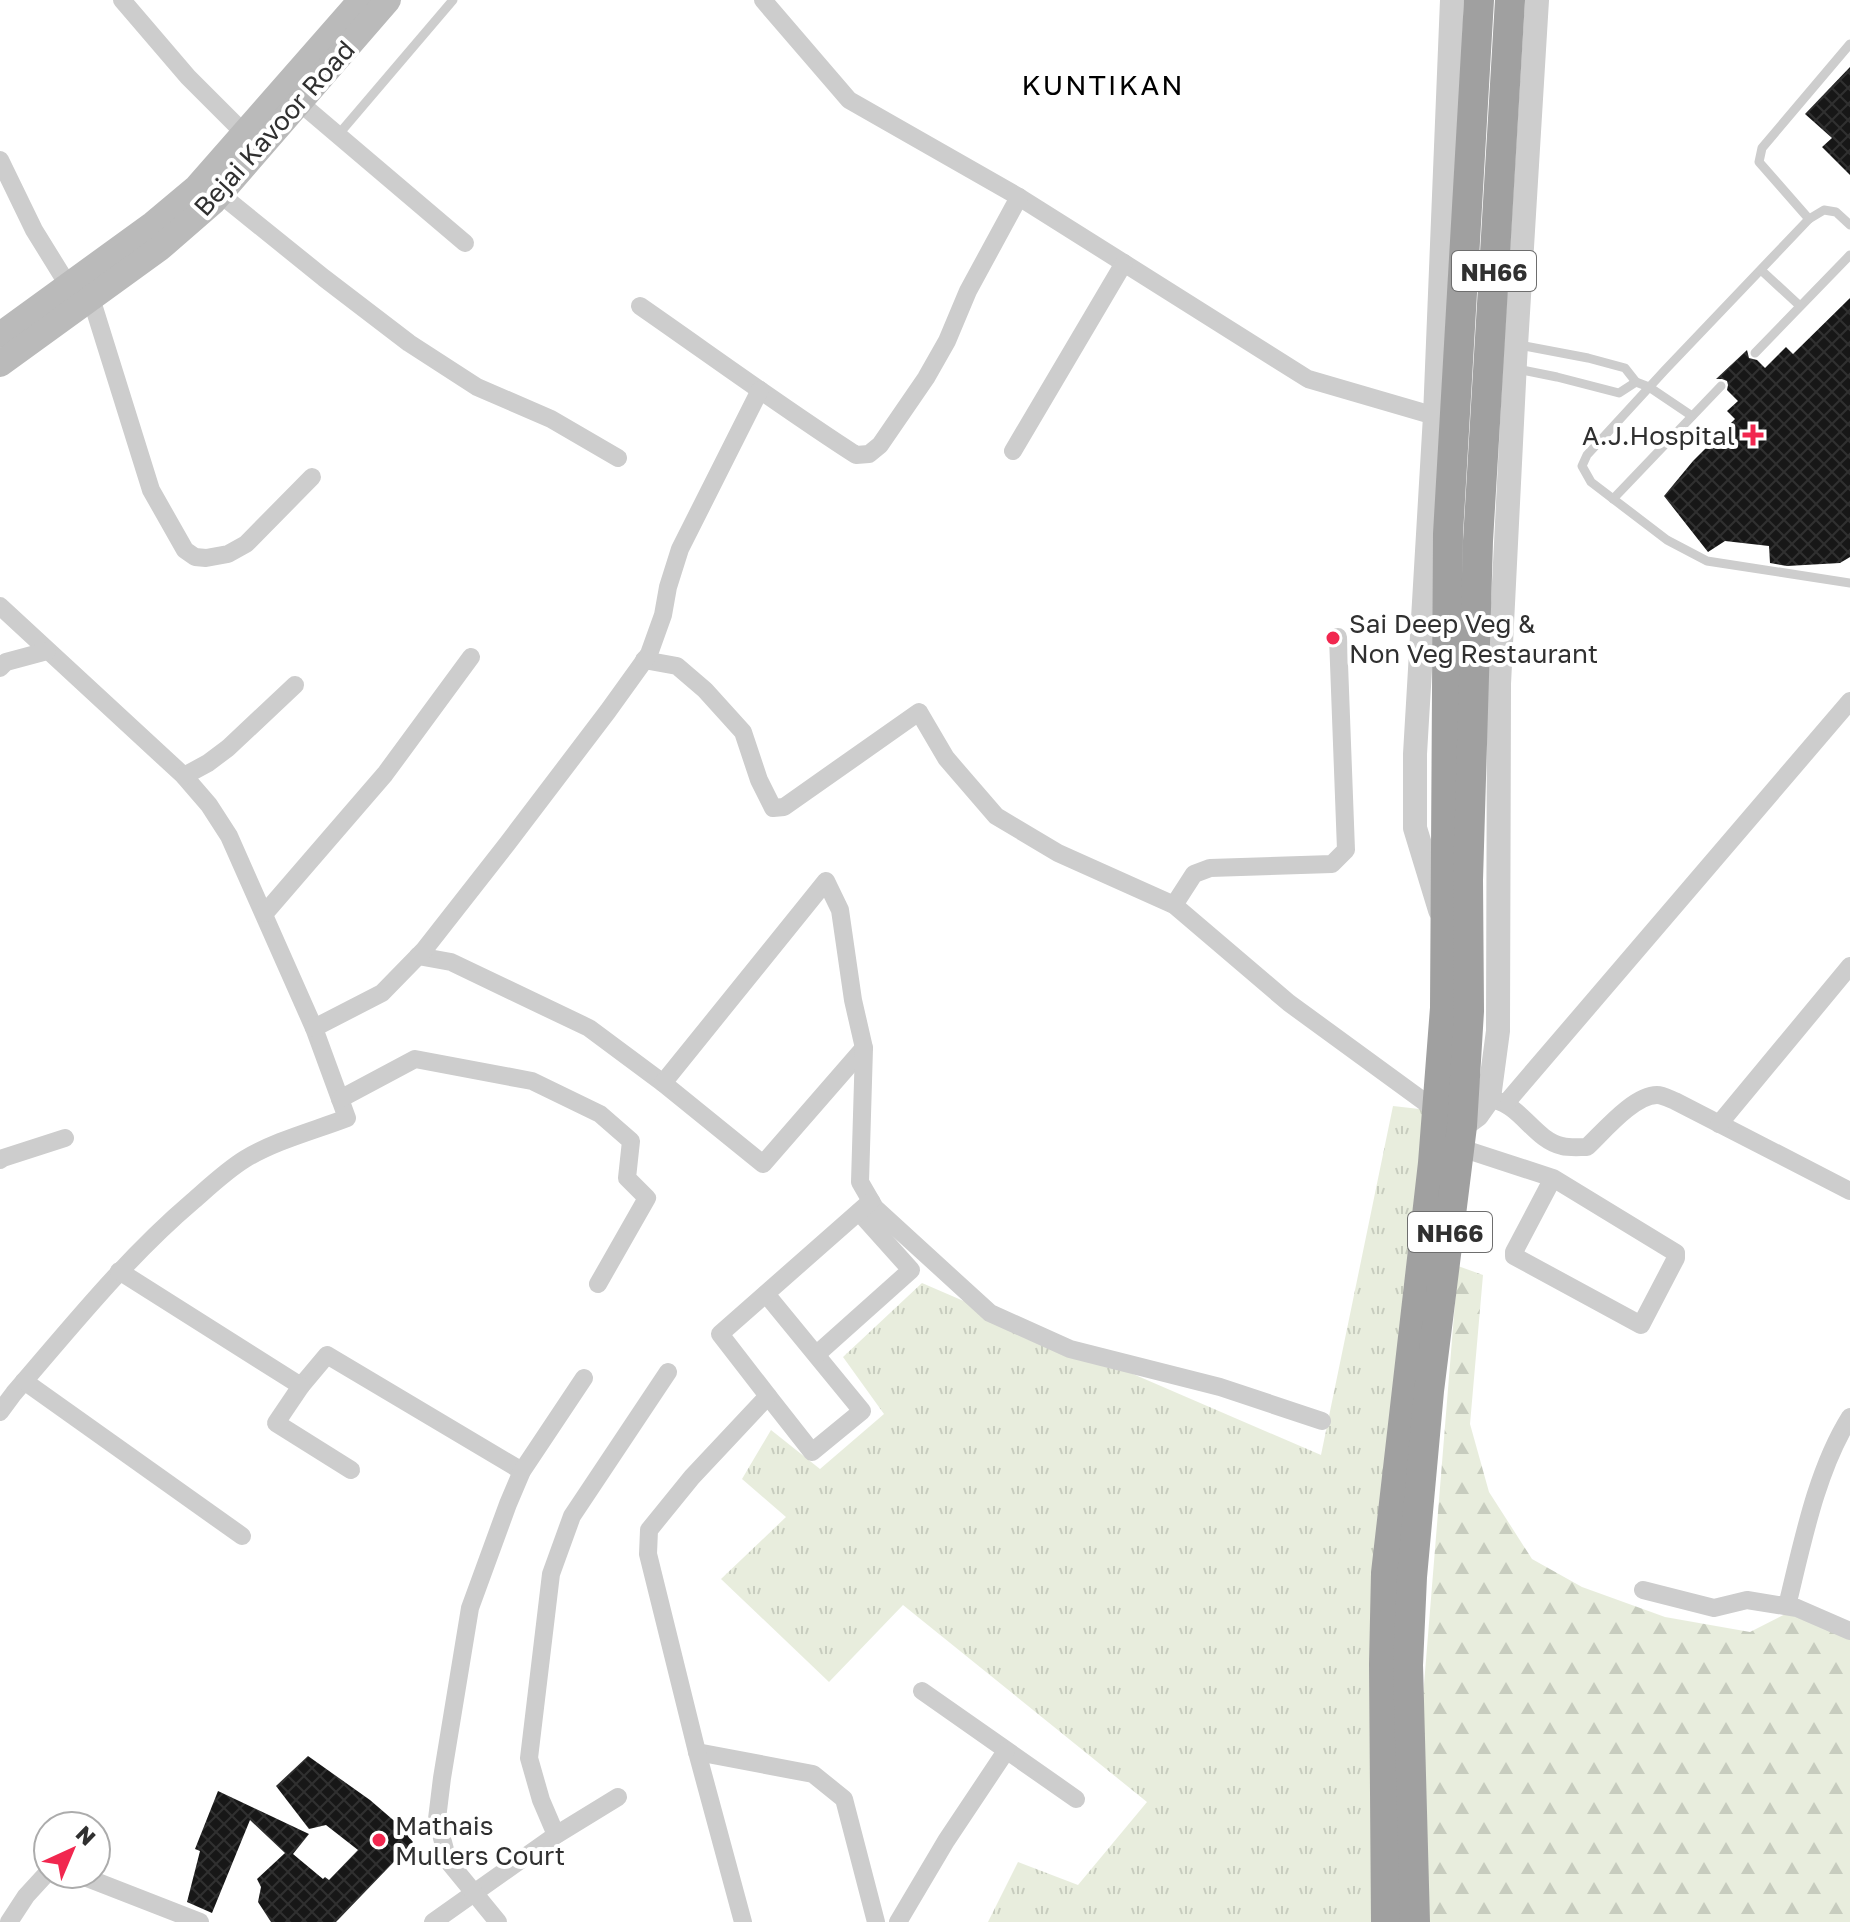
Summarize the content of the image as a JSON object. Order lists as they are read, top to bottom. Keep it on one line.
{"streets":{"highway":["NH66"],"main road":["Bejai Kavoor Road"]},"districts":["KUNTIKAN"],"places":{"health":["A.J.Hospital"],"other":["Sai Deep Veg & Non Veg Restaurant","Mathais Mullers Court"]},"north":"top right"}
